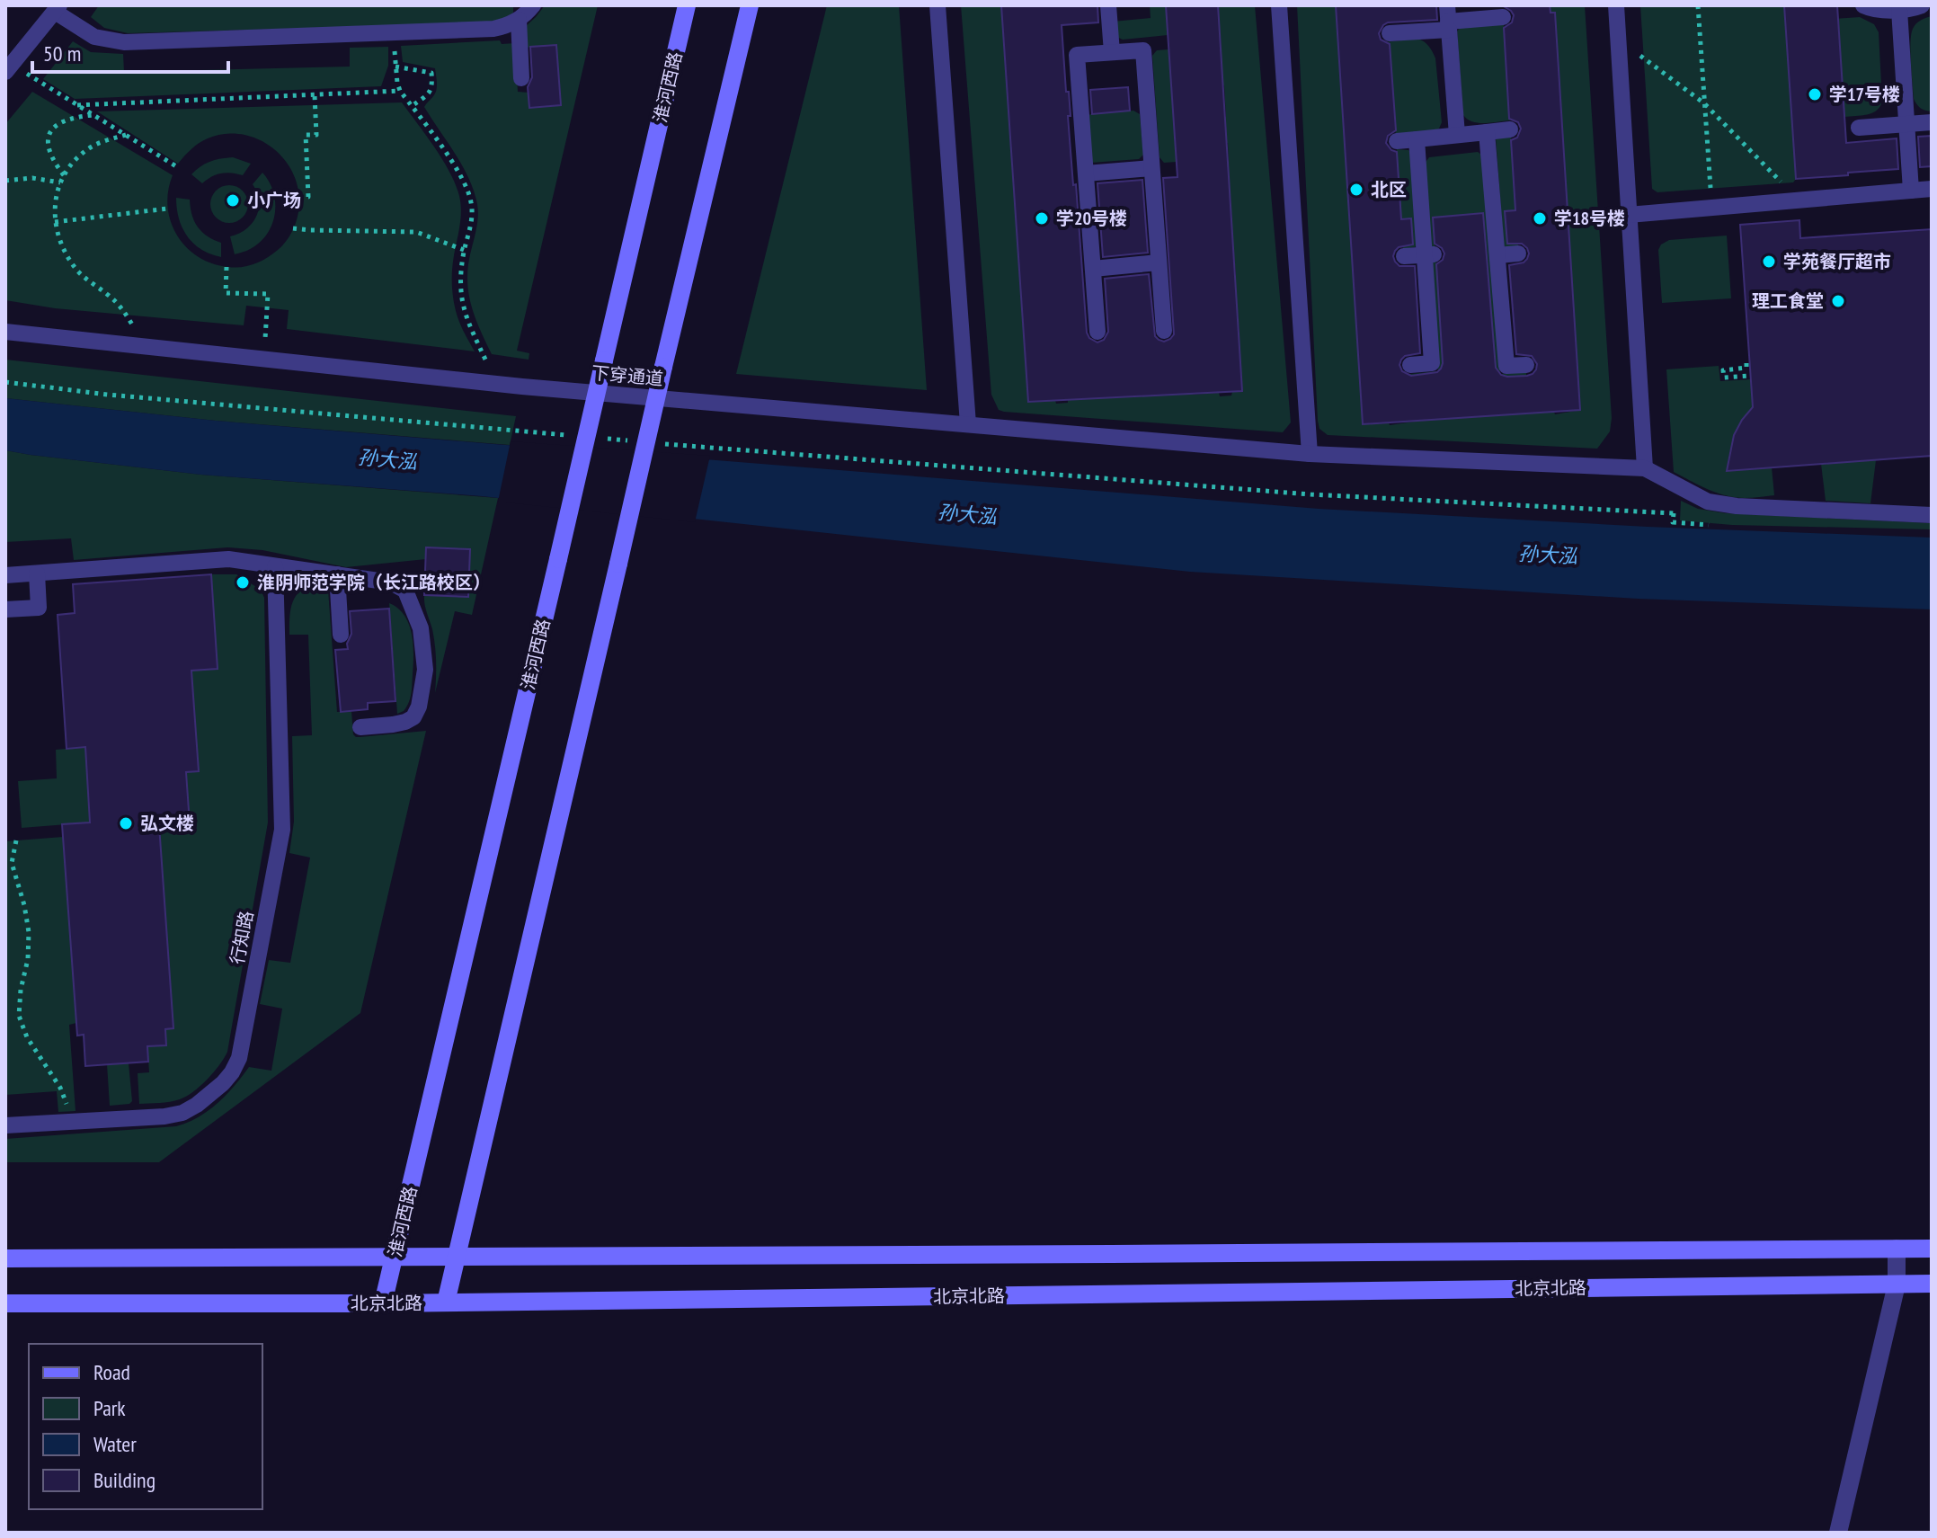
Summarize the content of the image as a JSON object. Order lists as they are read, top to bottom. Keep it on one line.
{"streets":{"main road":["淮河西路","北京北路"],"lane":["下穿通道","行知路"]},"crossings":[["淮河西路","北京北路"]],"water":["孙大泓"],"places":["学17号楼","北区","小广场","学20号楼","学18号楼","学苑餐厅超市","理工食堂","淮阴师范学院（长江路校区）","弘文楼"],"legend":["Road","Park","Water","Building"],"scale_bar":"50 m"}
